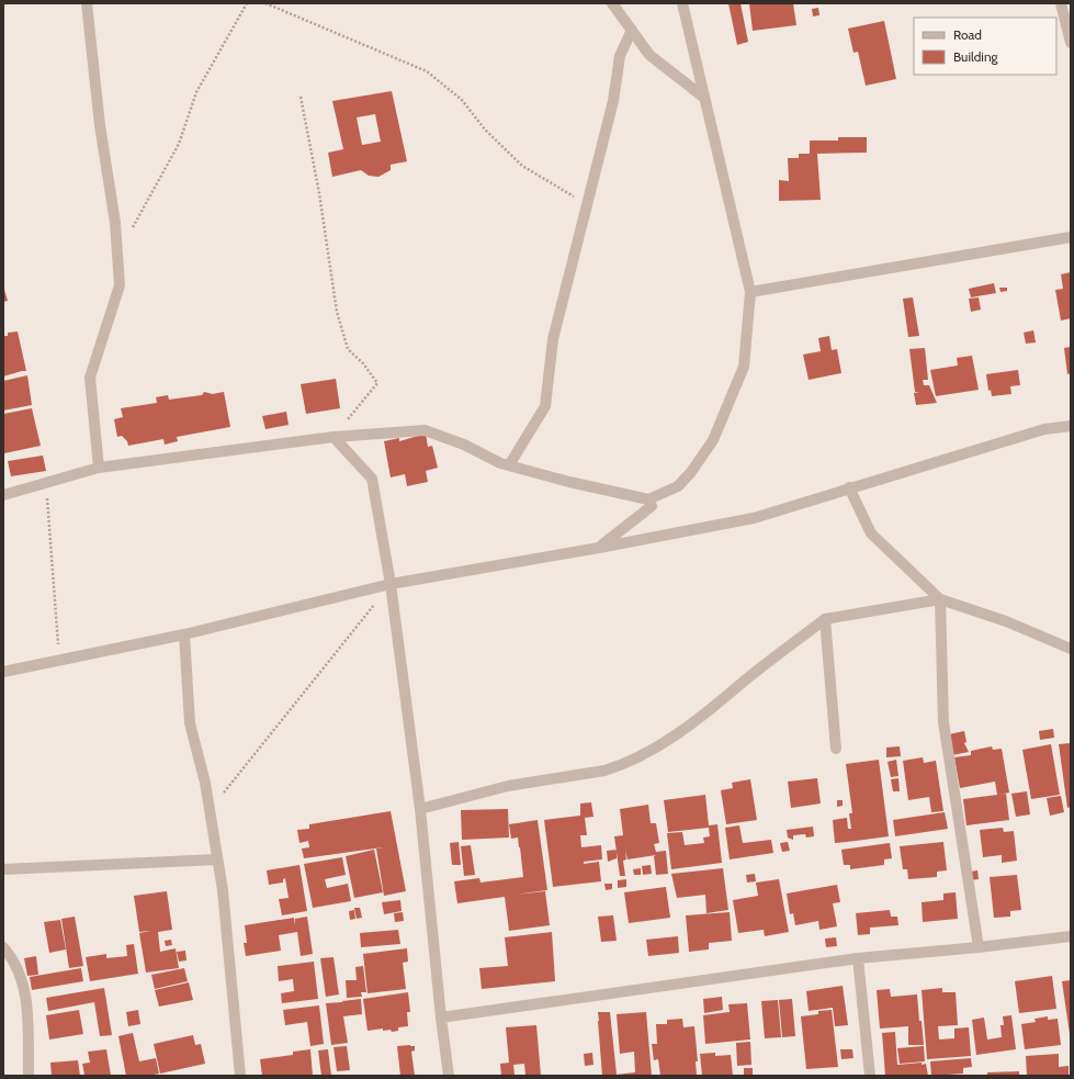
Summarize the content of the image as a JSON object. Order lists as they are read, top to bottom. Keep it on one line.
{"legend":["Road","Building"]}
